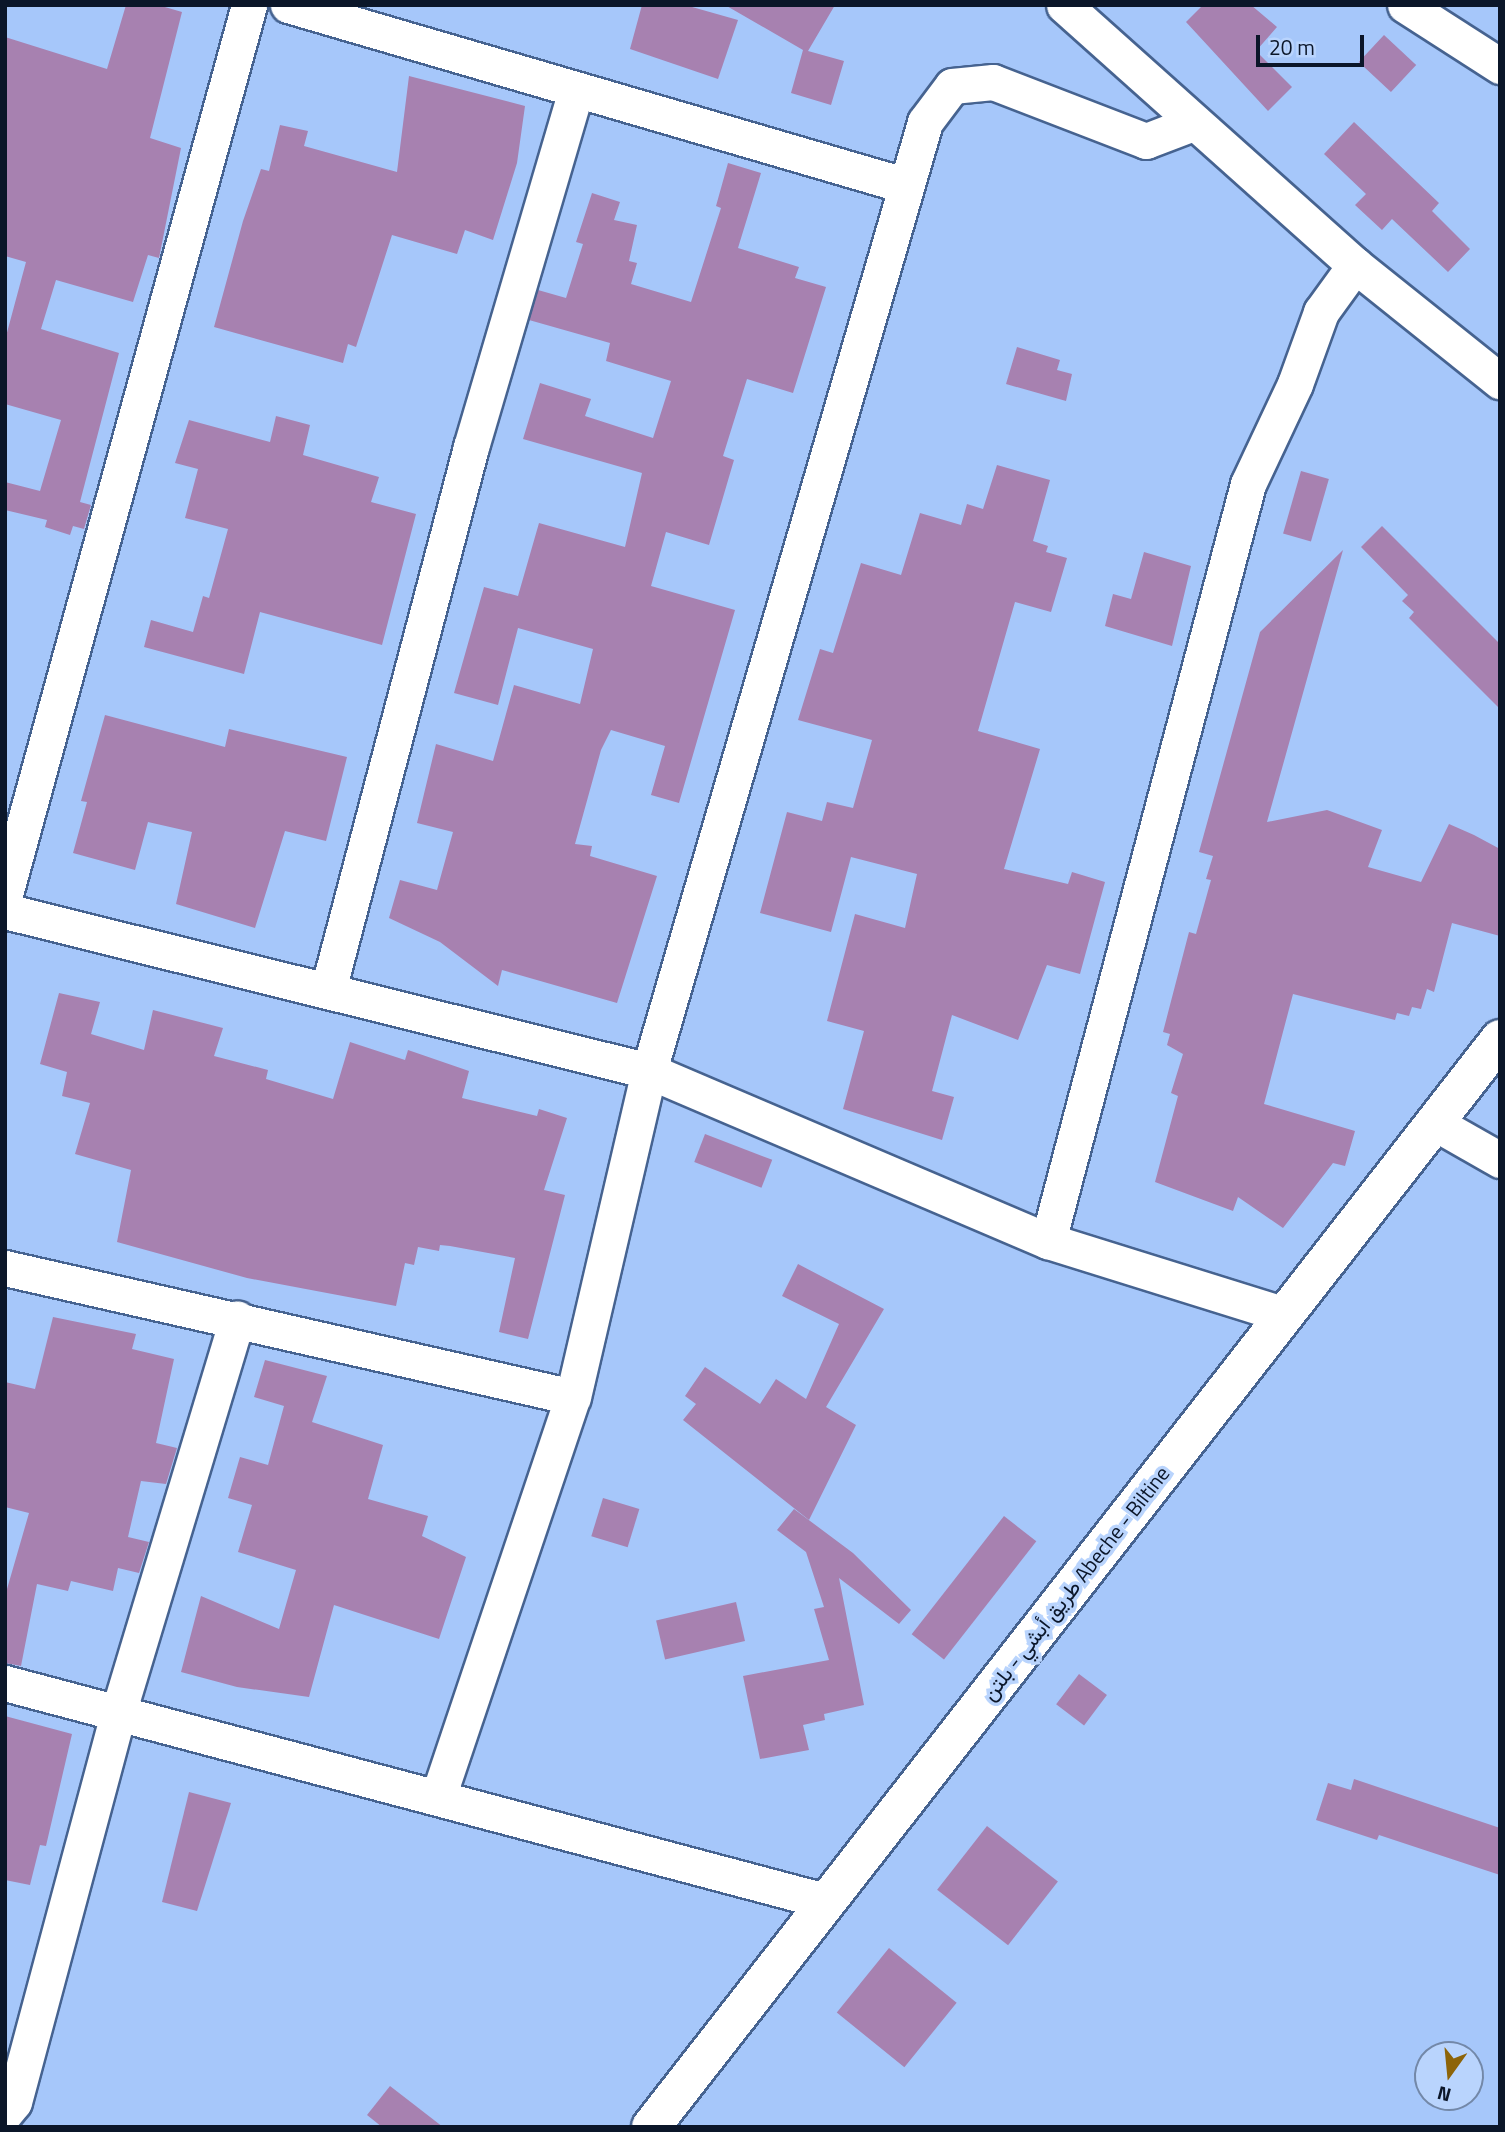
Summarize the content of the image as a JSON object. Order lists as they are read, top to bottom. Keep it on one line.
{"streets":{"main road":["طريق أبشي - بلتن Abeche - Biltine"]},"scale_bar":"20 m","north":"bottom"}
